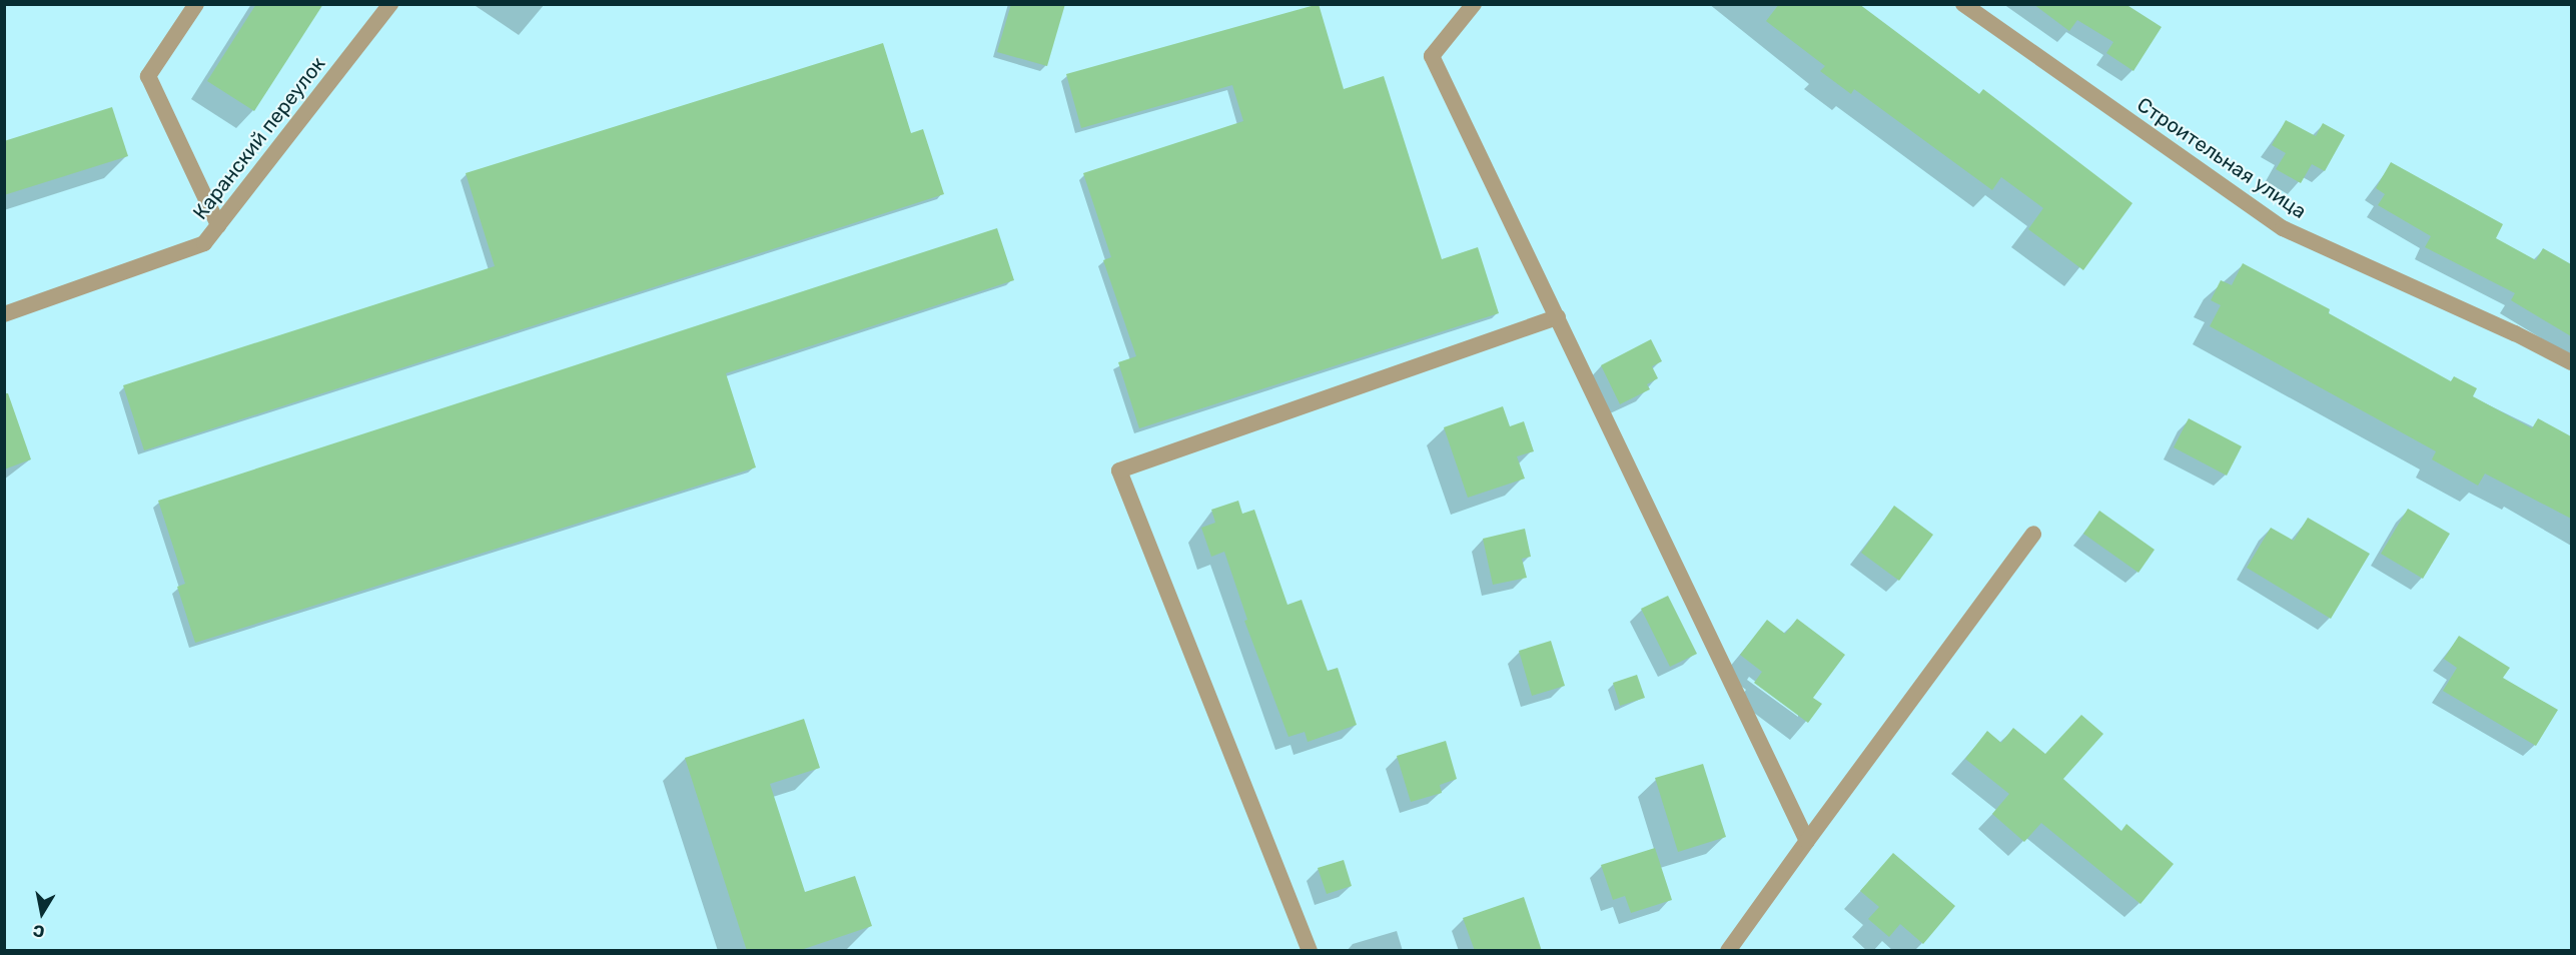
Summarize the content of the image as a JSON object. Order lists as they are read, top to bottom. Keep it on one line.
{"streets":{"street":["Каранский переулок","Строительная улица"]},"north":"bottom"}
